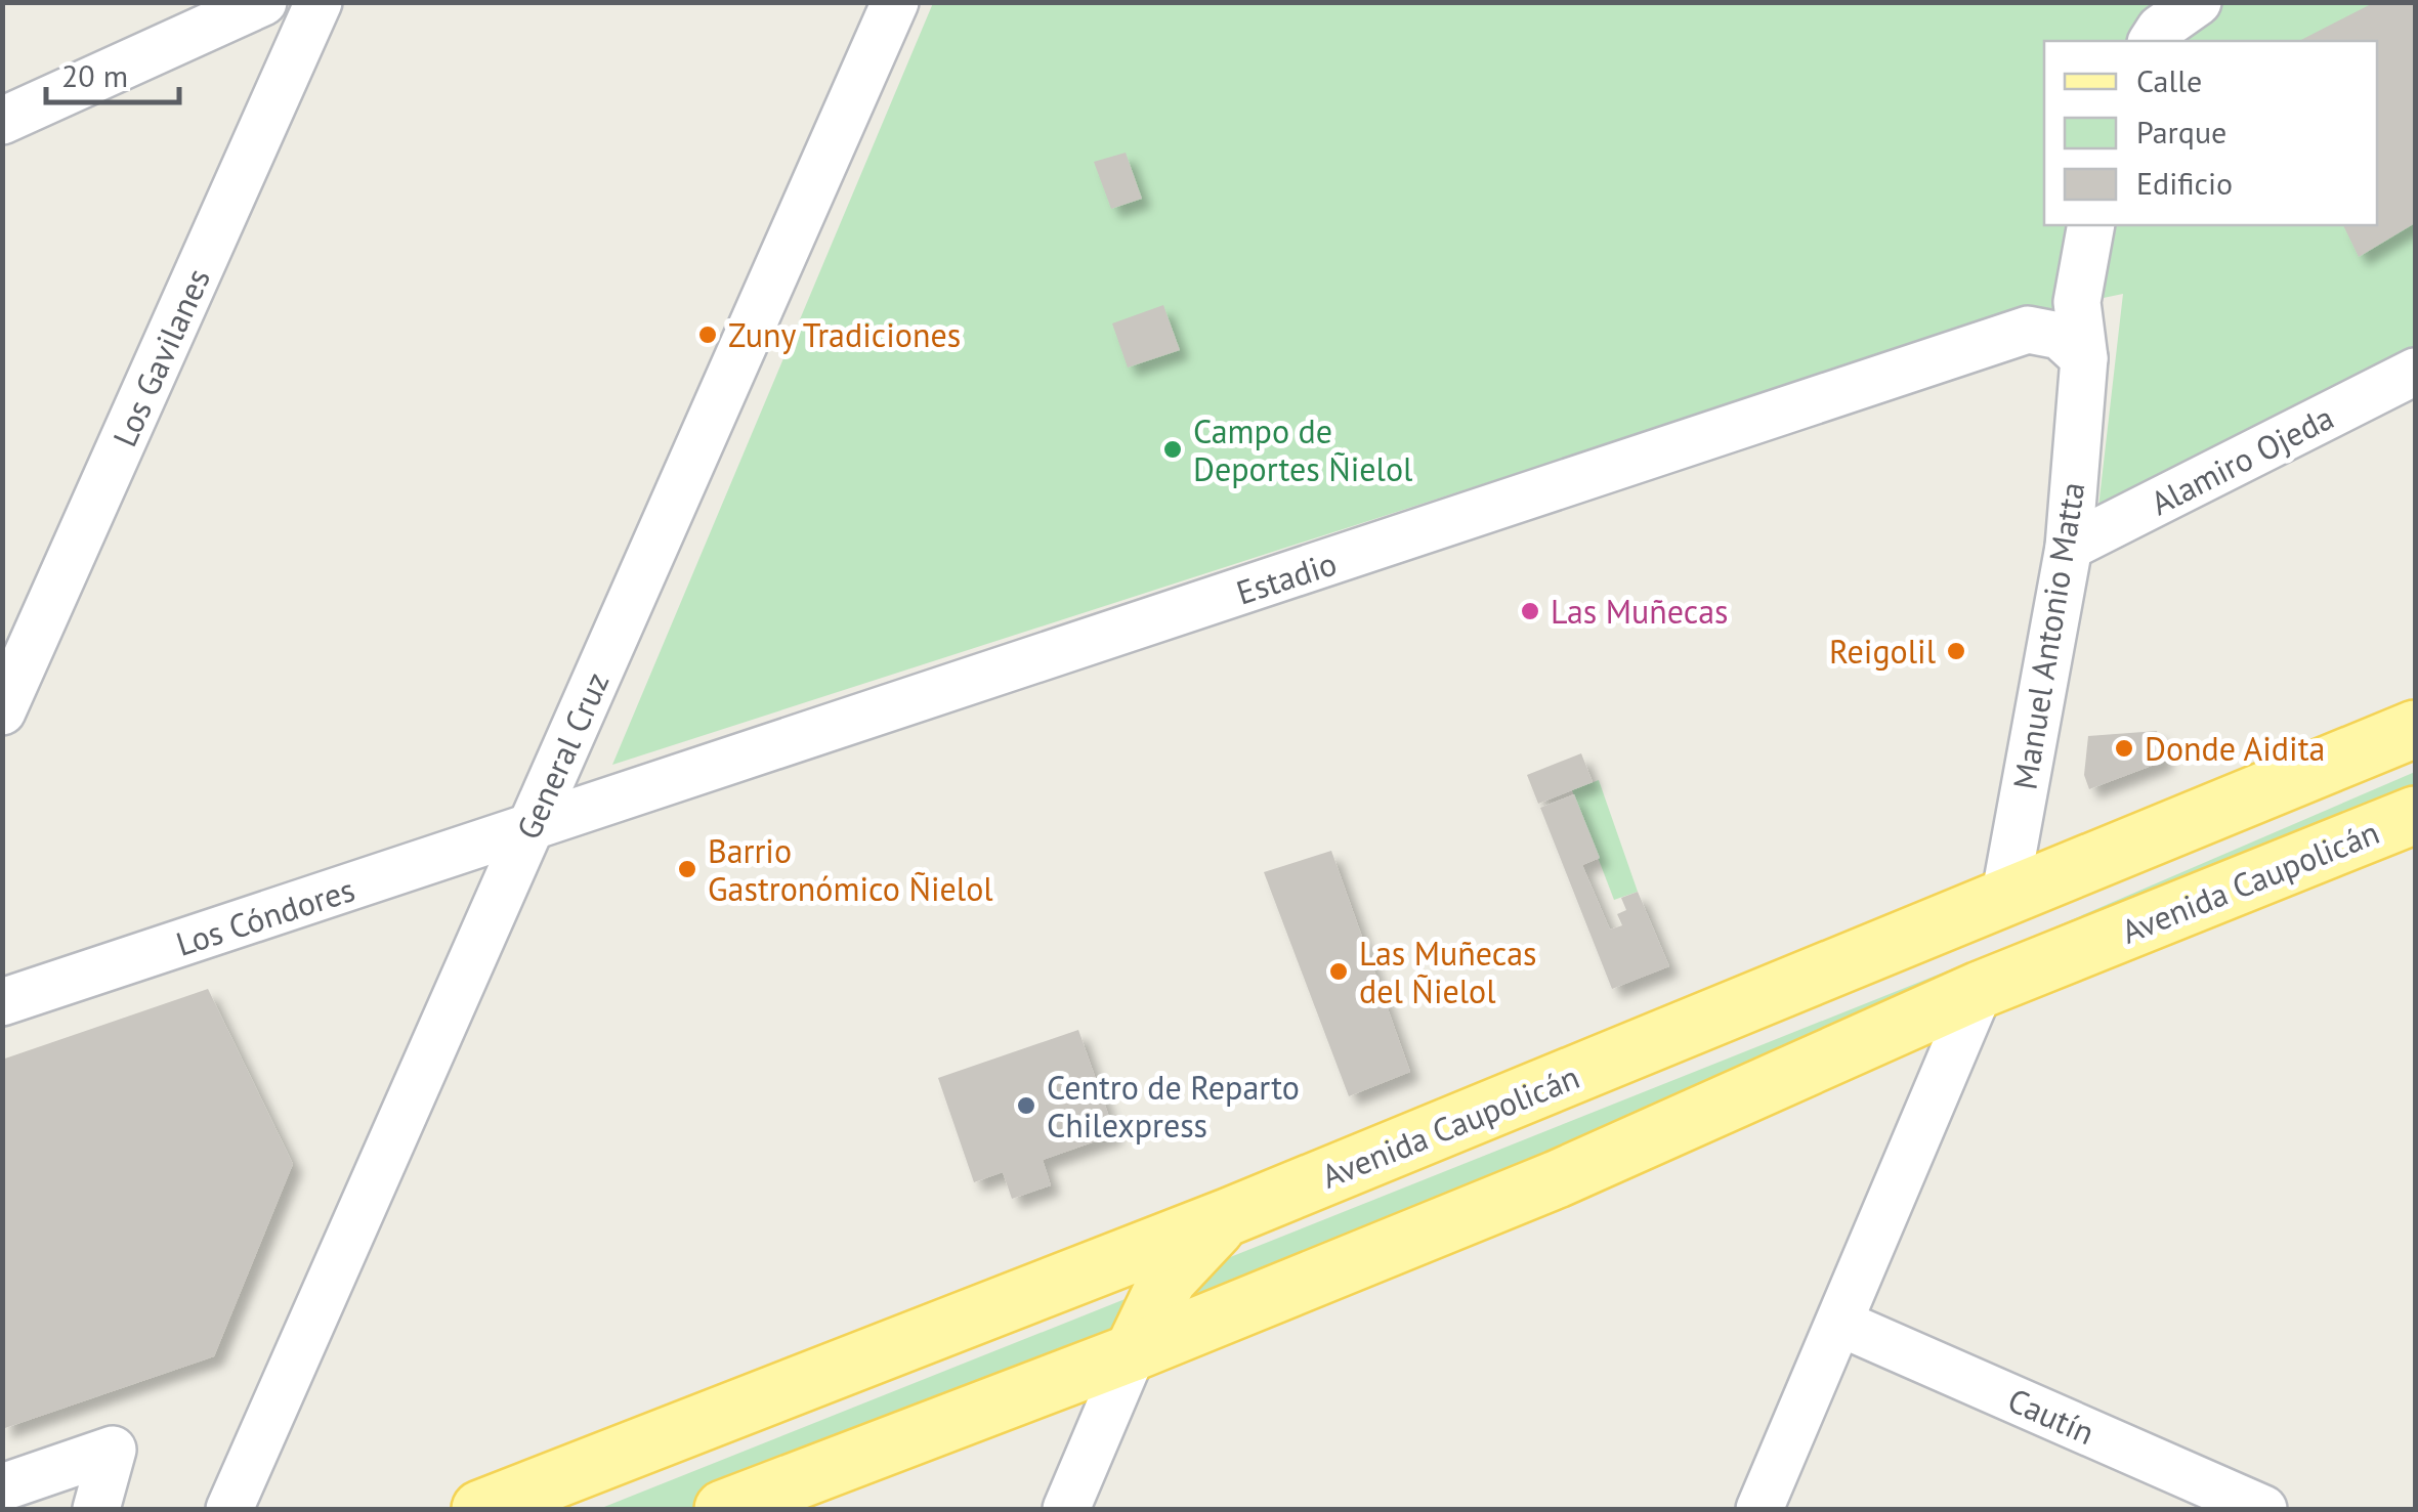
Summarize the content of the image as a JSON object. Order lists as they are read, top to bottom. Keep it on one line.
{"streets":{"main road":["Avenida Caupolicán"],"street":["Los Gavilanes","Alamiro Ojeda","Estadio","Manuel Antonio Matta","General Cruz","Los Cóndores","Cautín"]},"crossings":[["Alamiro Ojeda","Manuel Antonio Matta"],["Estadio","Manuel Antonio Matta"],["Estadio","General Cruz"],["Estadio","Los Cóndores"],["Manuel Antonio Matta","Avenida Caupolicán"],["General Cruz","Los Cóndores"]],"places":["Zuny Tradiciones","Campo de Deportes Ñielol","Las Muñecas","Reigolil","Donde Aidita","Barrio Gastronómico Ñielol","Las Muñecas del Ñielol","Centro de Reparto Chilexpress"],"legend":["Calle","Parque","Edificio"],"scale_bar":"20 m"}
